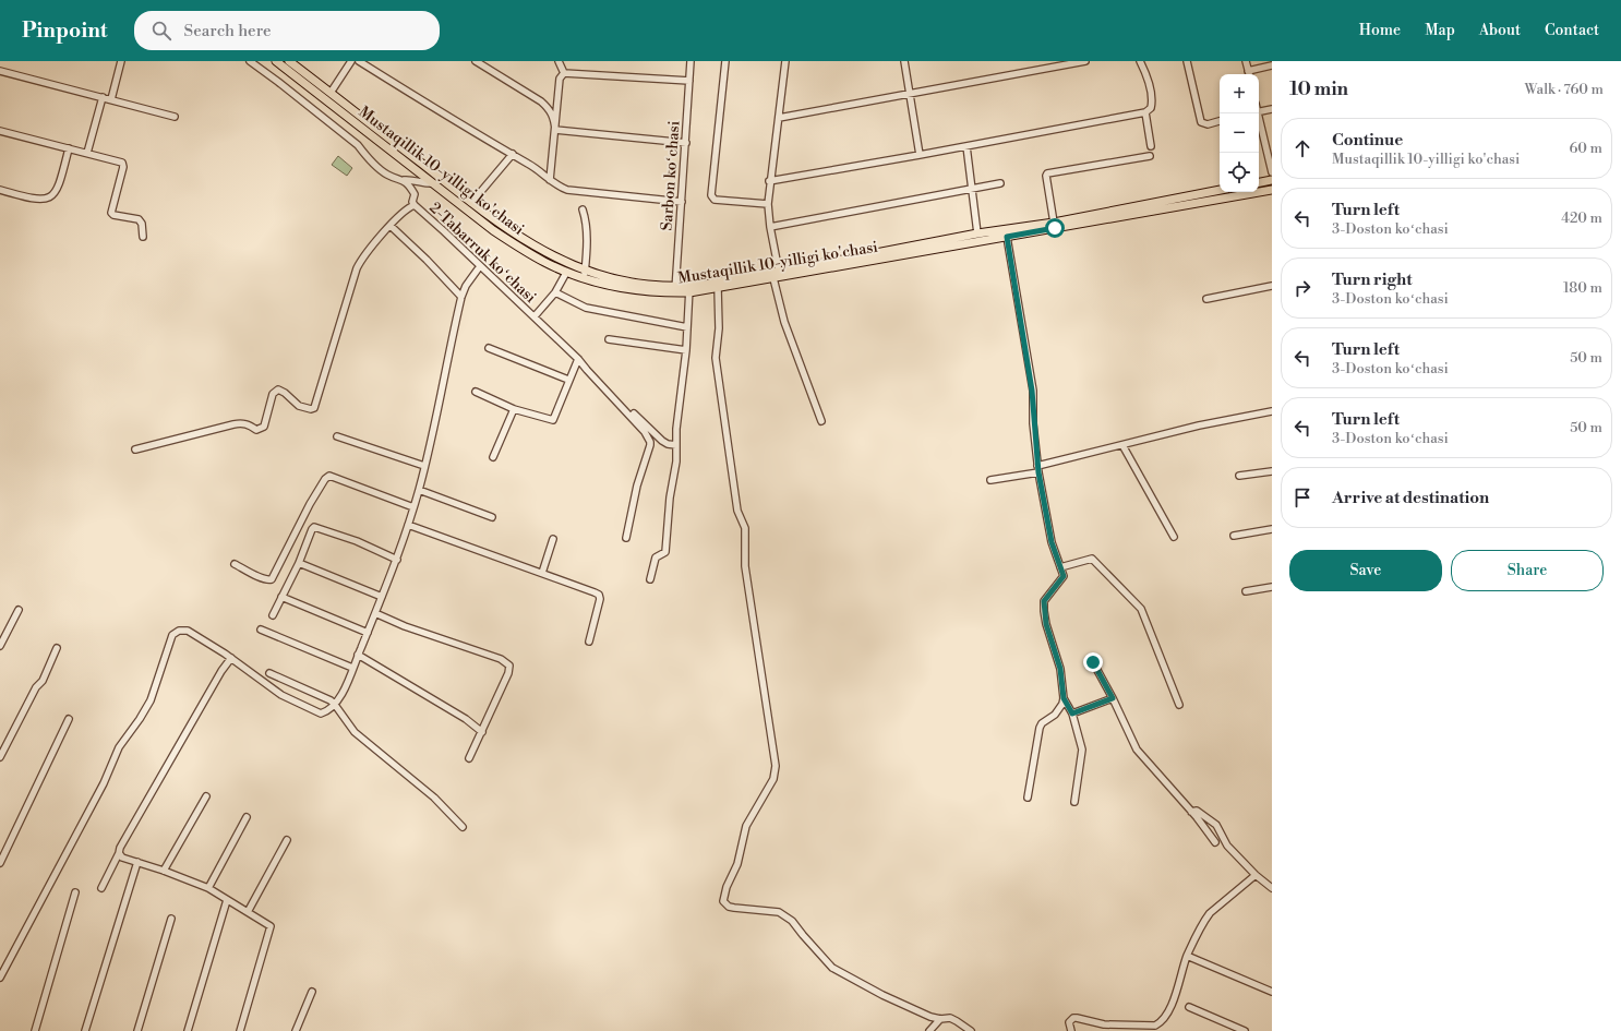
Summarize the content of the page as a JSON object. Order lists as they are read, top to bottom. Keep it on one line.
{"streets":{"main road":["Mustaqillik 10-yilligi ko'chasi"],"street":["Sarbon koʻchasi","2-Tabarruk koʻchasi"]},"crossings":[["Mustaqillik 10-yilligi ko'chasi","Sarbon koʻchasi"],["Mustaqillik 10-yilligi ko'chasi","2-Tabarruk koʻchasi"]],"page":{"header":"Pinpoint","search":"Search here","nav":["Home","Map","About","Contact"],"heading":["10 min","Walk · 760 m"],"map_buttons":["+","−"],"list":[["Continue","Mustaqillik 10-yilligi ko'chasi","60 m"],["Turn left","3-Doston koʻchasi","420 m"],["Turn right","3-Doston koʻchasi","180 m"],["Turn left","3-Doston koʻchasi","50 m"],["Turn left","3-Doston koʻchasi","50 m"],"Arrive at destination"],"buttons":["Save","Share"]}}
